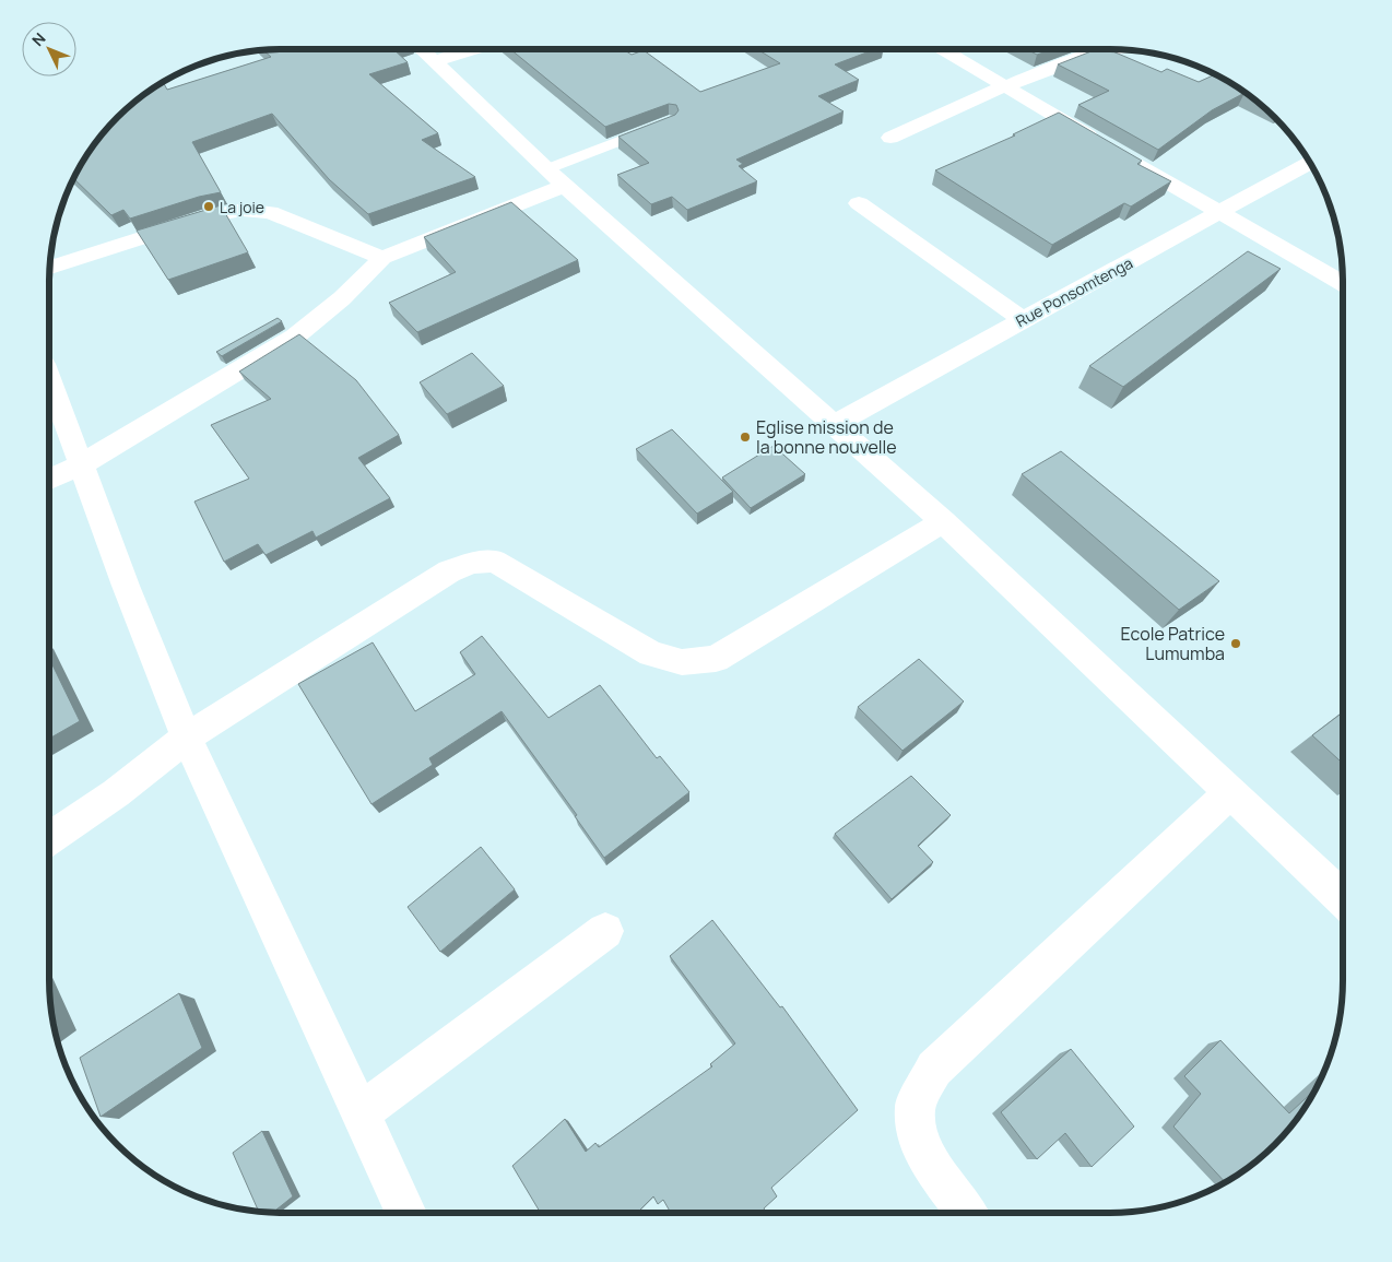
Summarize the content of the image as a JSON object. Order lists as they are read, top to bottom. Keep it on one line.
{"streets":{"street":["Rue Ponsomtenga"]},"places":["La joie","Eglise mission de la bonne nouvelle","Ecole Patrice Lumumba"],"north":"top left"}
